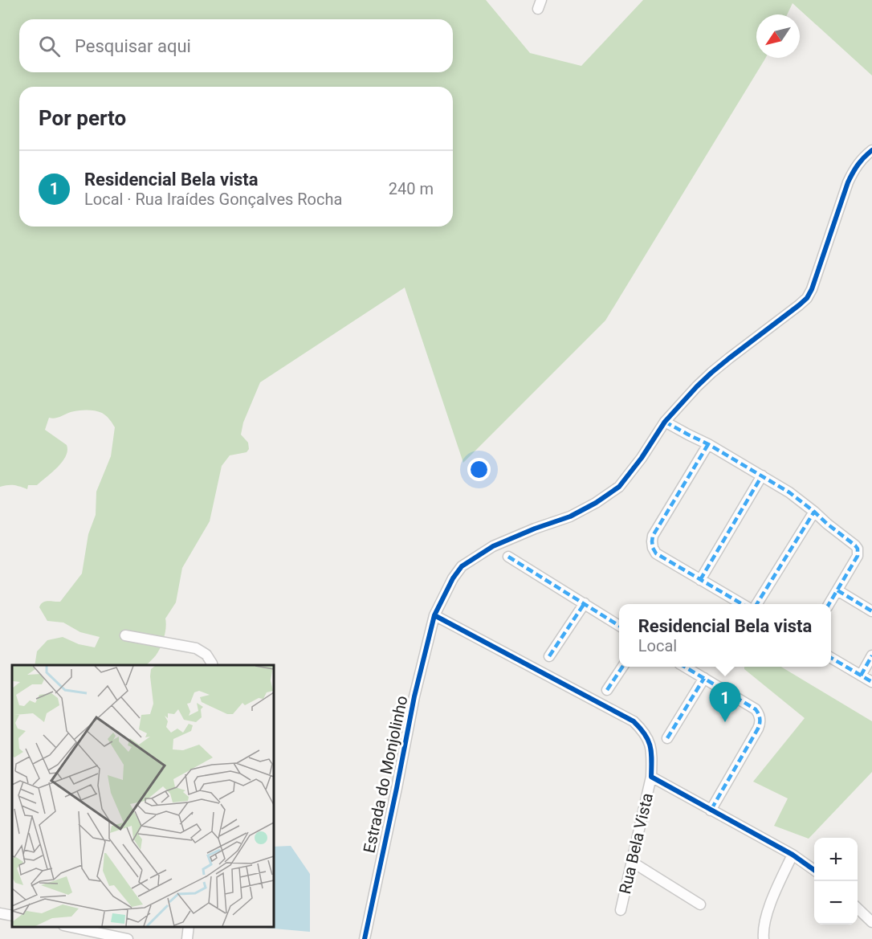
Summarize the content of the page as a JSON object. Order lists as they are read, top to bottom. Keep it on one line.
{"streets":{"street":["Estrada do Monjolinho","Rua Bela Vista"]},"crossings":[["Estrada do Monjolinho","Rua Bela Vista"]],"north":"bottom left","page":{"search":"Pesquisar aqui","heading":"Por perto","list":[{"mark":"1","name":"Residencial Bela vista","note":"Local · Rua Iraídes Gonçalves Rocha","value":"240 m"}],"popup":["Residencial Bela vista","Local"],"pins":"1","map_buttons":["+","−"]}}
